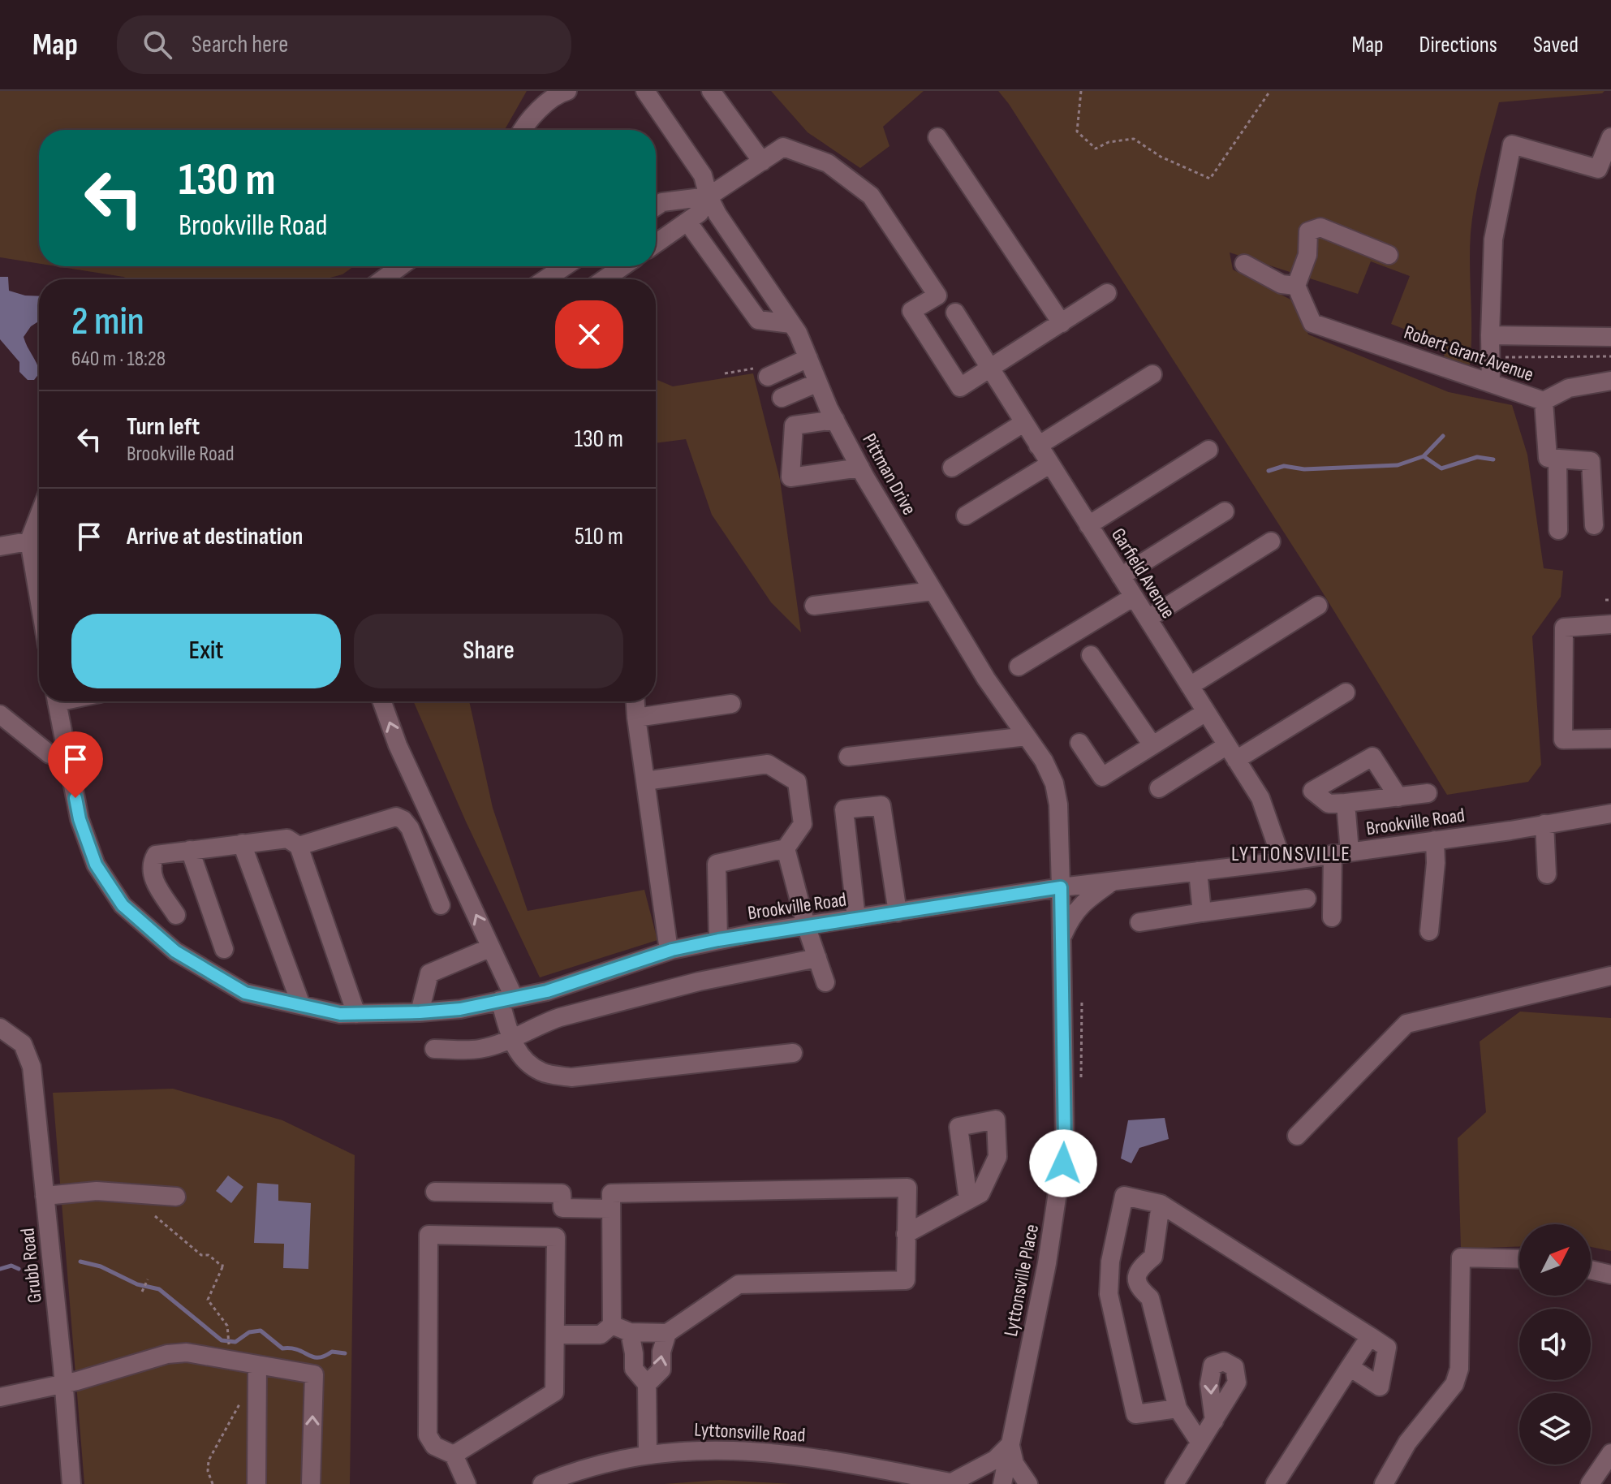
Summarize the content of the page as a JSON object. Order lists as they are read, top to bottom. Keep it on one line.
{"streets":{"street":["Robert Grant Avenue","Pittman Drive","Garfield Avenue","Brookville Road","Grubb Road","Lyttonsville Place","Lyttonsville Road"]},"crossings":[["Pittman Drive","Brookville Road"],["Pittman Drive","Lyttonsville Place"],["Garfield Avenue","Brookville Road"],["Brookville Road","Lyttonsville Place"]],"districts":["LYTTONSVILLE"],"north":"top right","page":{"header":"Map","search":"Search here","nav":["Map","Directions","Saved"],"turn":["130 m","Brookville Road"],"heading":["2 min","640 m · 18:28"],"list":[{"name":"Turn left","note":"Brookville Road","value":"130 m"},{"name":"Arrive at destination","value":"510 m"}],"buttons":["Exit","Share"]}}
